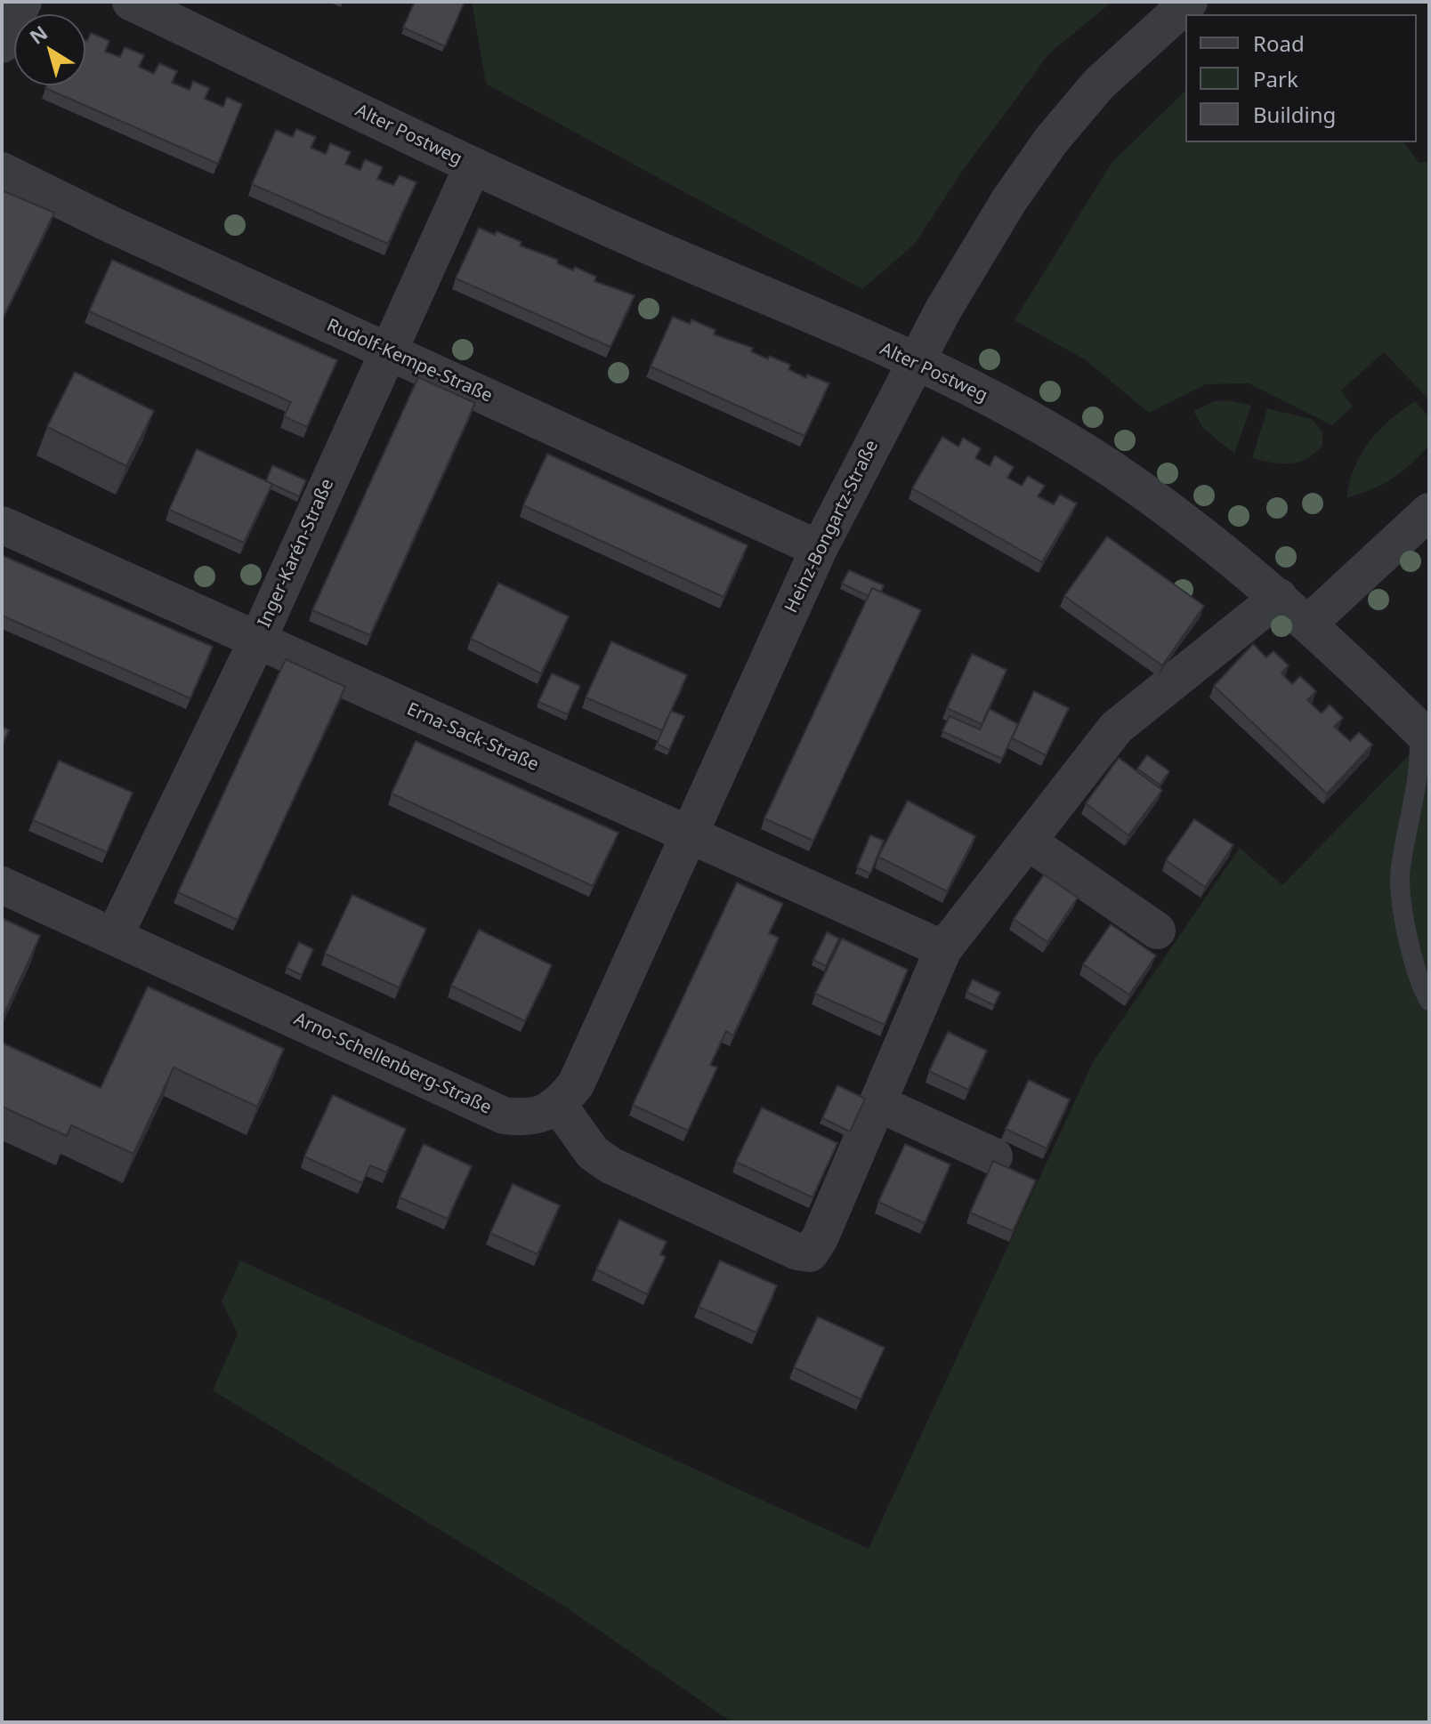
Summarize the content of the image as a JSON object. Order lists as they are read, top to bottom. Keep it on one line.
{"streets":{"street":["Alter Postweg","Rudolf-Kempe-Straße","Heinz-Bongartz-Straße","Inger-Karén-Straße","Erna-Sack-Straße","Arno-Schellenberg-Straße"]},"crossings":[["Alter Postweg","Heinz-Bongartz-Straße"],["Alter Postweg","Inger-Karén-Straße"],["Rudolf-Kempe-Straße","Heinz-Bongartz-Straße"],["Rudolf-Kempe-Straße","Inger-Karén-Straße"],["Heinz-Bongartz-Straße","Erna-Sack-Straße"],["Heinz-Bongartz-Straße","Arno-Schellenberg-Straße"],["Inger-Karén-Straße","Erna-Sack-Straße"],["Inger-Karén-Straße","Arno-Schellenberg-Straße"]],"legend":["Road","Park","Building"],"north":"top left"}
